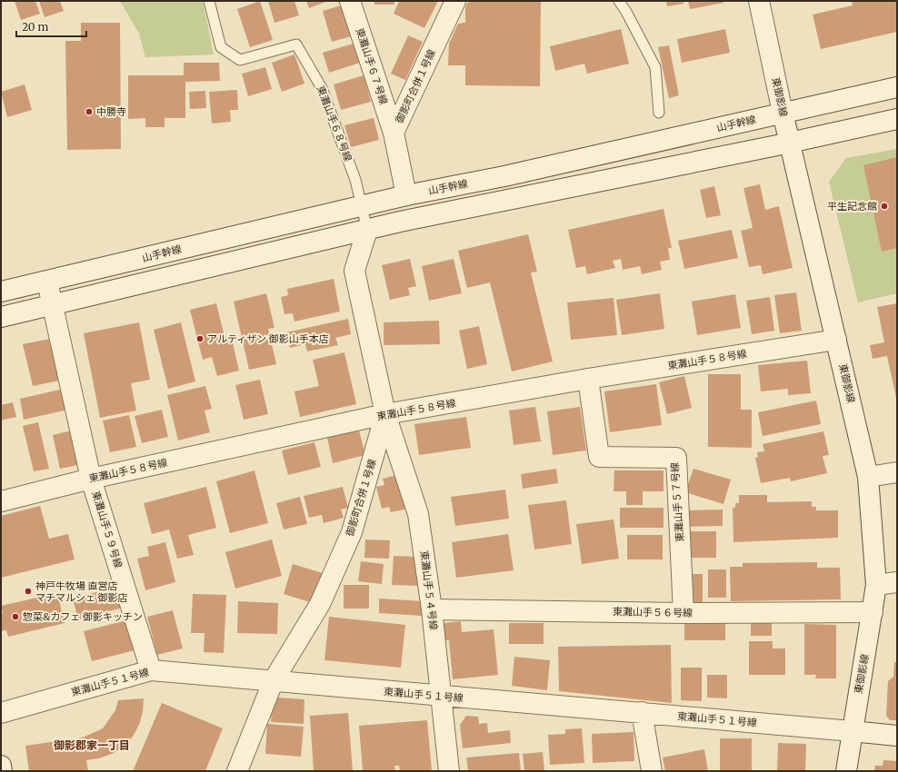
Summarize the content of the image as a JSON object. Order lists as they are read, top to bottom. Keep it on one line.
{"streets":{"street":["東灘山手６７号線","御影町合併１号線","東御影線","山手幹線","東灘山手５８号線","東灘山手５７号線","東灘山手５９号線","東灘山手５４号線","東灘山手５６号線","東灘山手５１号線"],"lane":["東灘山手６８号線"]},"crossings":[["東灘山手６７号線","御影町合併１号線"],["御影町合併１号線","東灘山手６８号線"],["御影町合併１号線","山手幹線"],["御影町合併１号線","東灘山手５８号線"],["御影町合併１号線","東灘山手５４号線"],["御影町合併１号線","東灘山手５１号線"],["東御影線","山手幹線"],["東御影線","東灘山手５８号線"],["東御影線","東灘山手５６号線"],["東御影線","東灘山手５１号線"],["東灘山手６８号線","山手幹線"],["山手幹線","東灘山手５９号線"],["東灘山手５８号線","東灘山手５７号線"],["東灘山手５８号線","東灘山手５９号線"],["東灘山手５８号線","東灘山手５４号線"],["東灘山手５７号線","東灘山手５６号線"],["東灘山手５９号線","東灘山手５１号線"],["東灘山手５４号線","東灘山手５６号線"],["東灘山手５４号線","東灘山手５１号線"]],"districts":["御影郡家一丁目"],"places":["中勝寺","平生記念館","アルティザン 御影山手本店","神戸牛牧場 直営店 マチマルシェ 御影店","惣菜&カフェ 御影キッチン"],"scale_bar":"20 m"}
